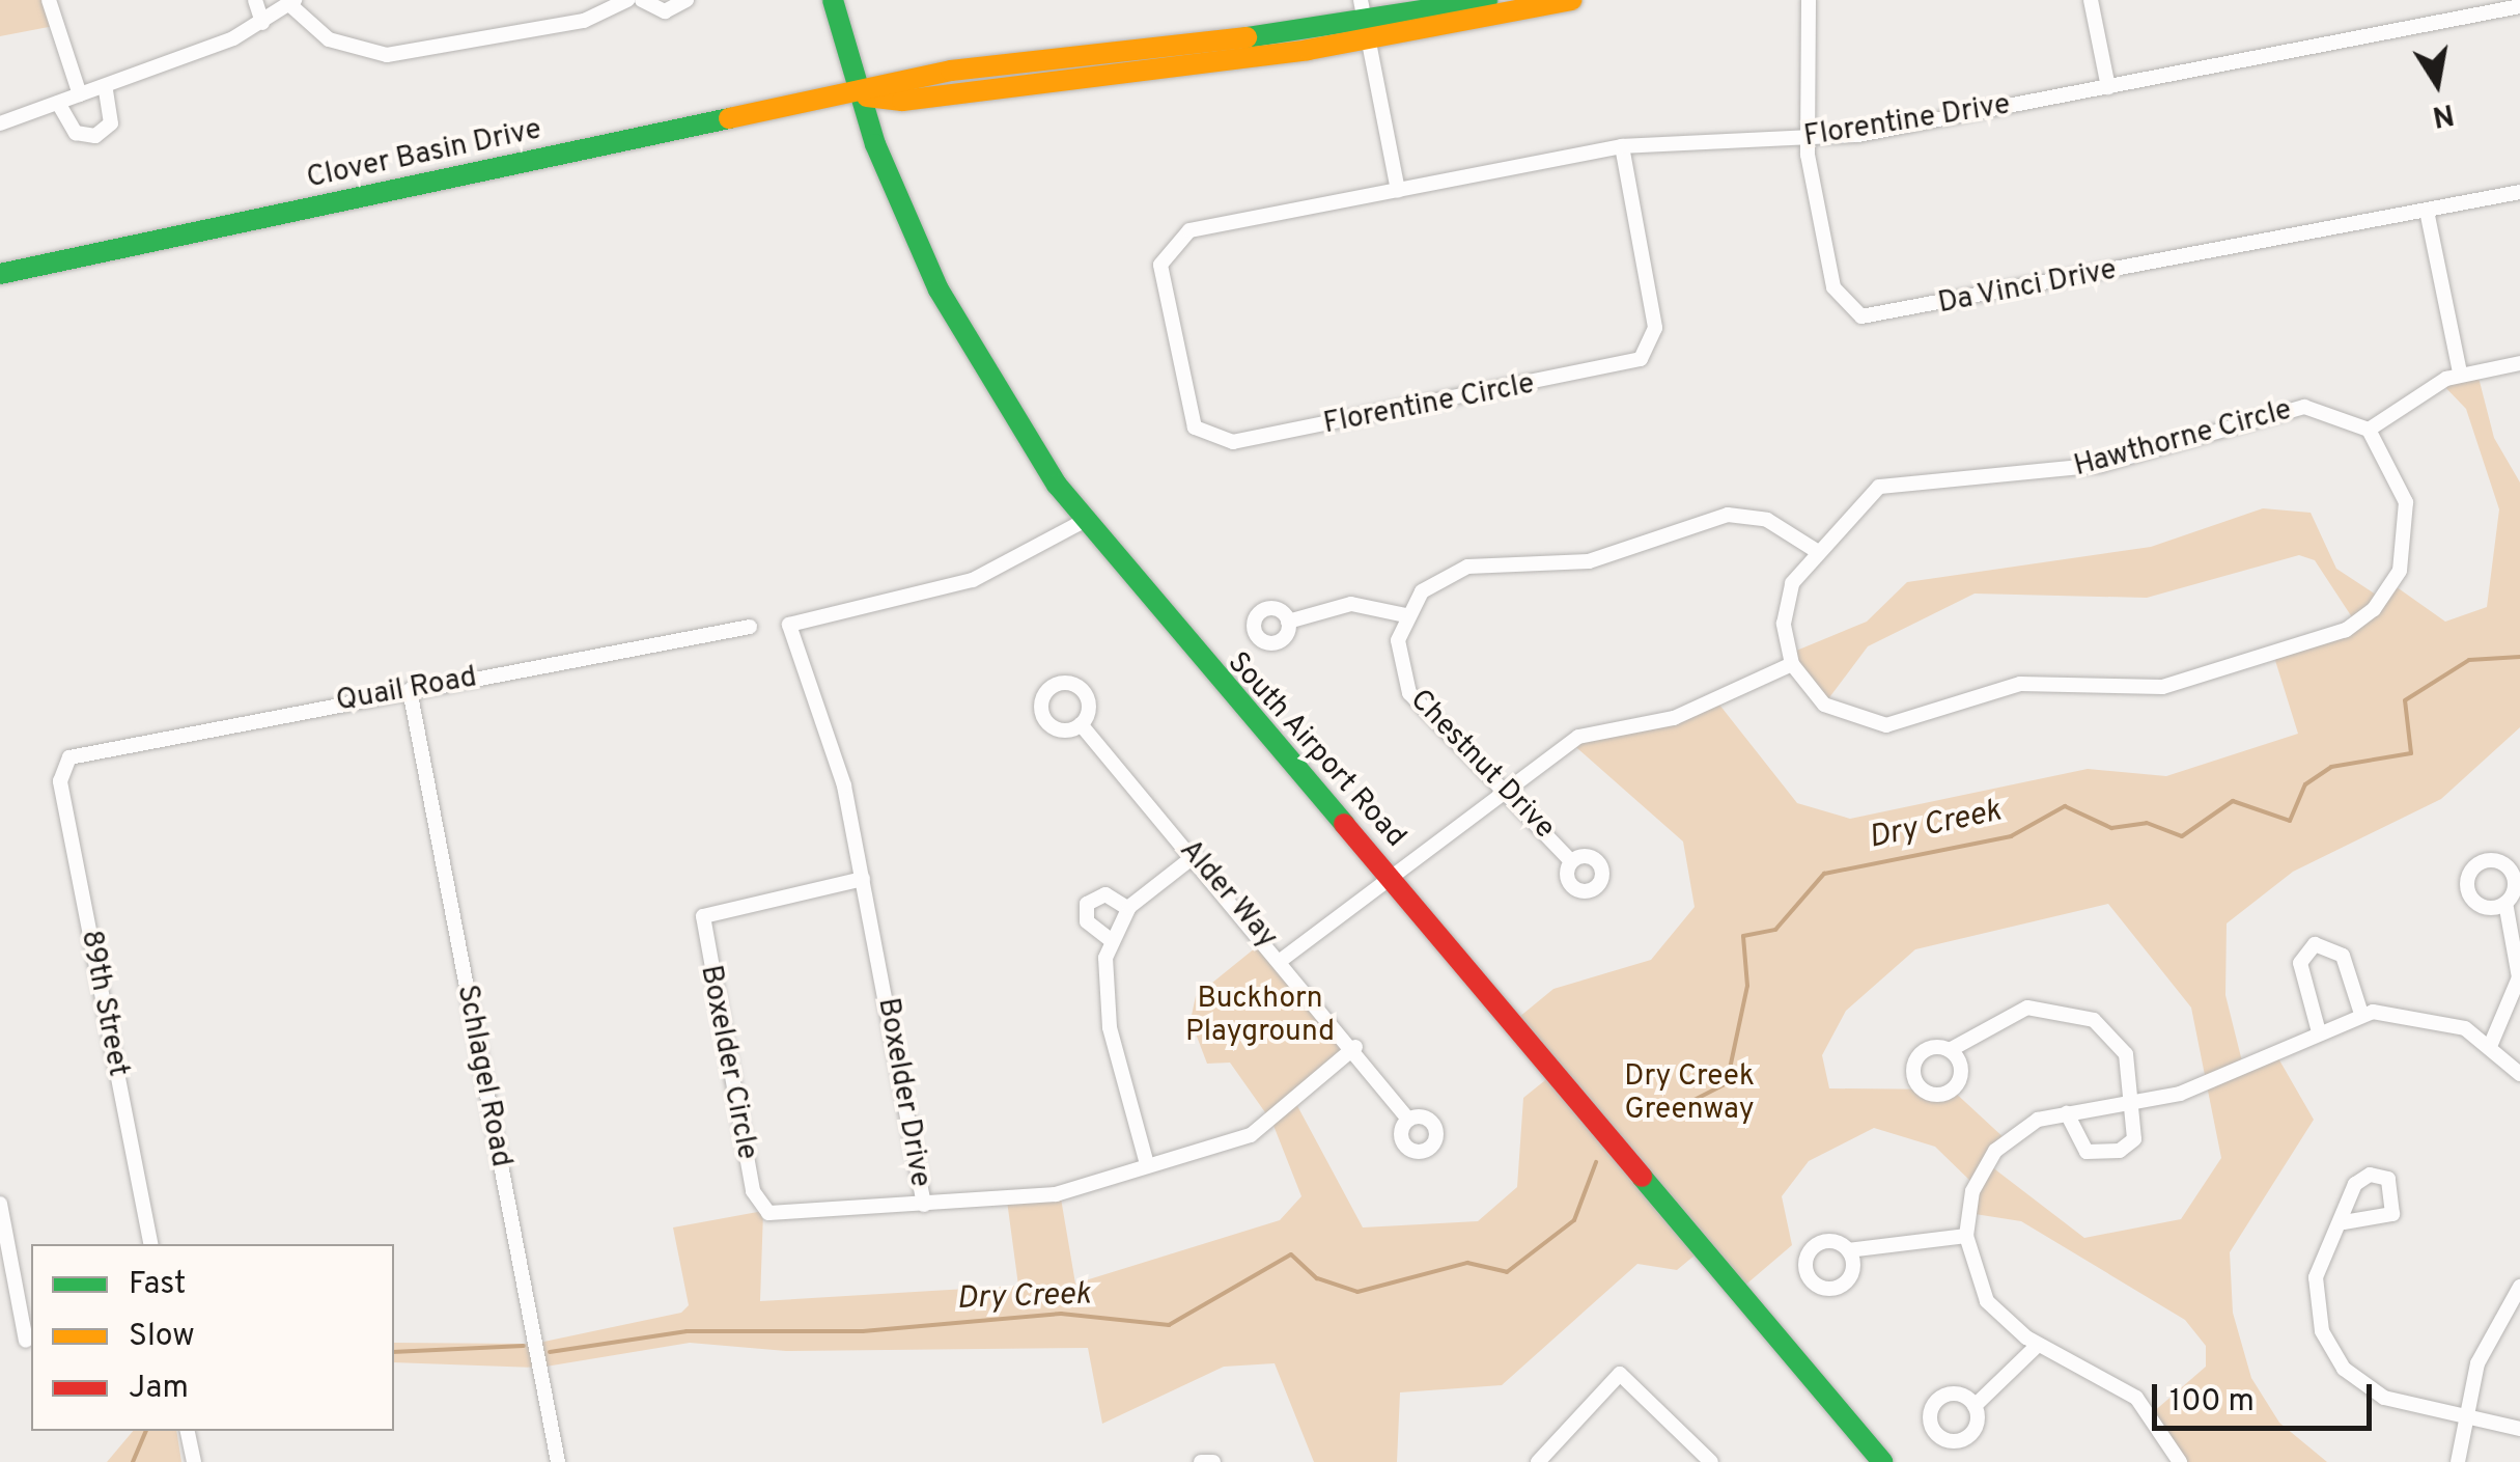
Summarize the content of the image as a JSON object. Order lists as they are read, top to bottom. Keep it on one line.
{"streets":{"main road":["Clover Basin Drive","South Airport Road"],"street":["Florentine Drive","Da Vinci Drive","Florentine Circle","Hawthorne Circle","Quail Road","Chestnut Drive","Alder Way","89th Street","Boxelder Circle","Schlagel Road","Boxelder Drive"]},"crossings":[["Florentine Drive","Da Vinci Drive"],["Florentine Drive","Florentine Circle"],["Clover Basin Drive","South Airport Road"],["Quail Road","89th Street"],["Quail Road","Schlagel Road"],["South Airport Road","Boxelder Drive"],["Alder Way","Boxelder Drive"],["Boxelder Circle","Boxelder Drive"]],"water":["Dry Creek"],"parks":["Buckhorn Playground","Dry Creek Greenway"],"legend":["Fast","Slow","Jam"],"scale_bar":"100 m","north":"bottom"}
